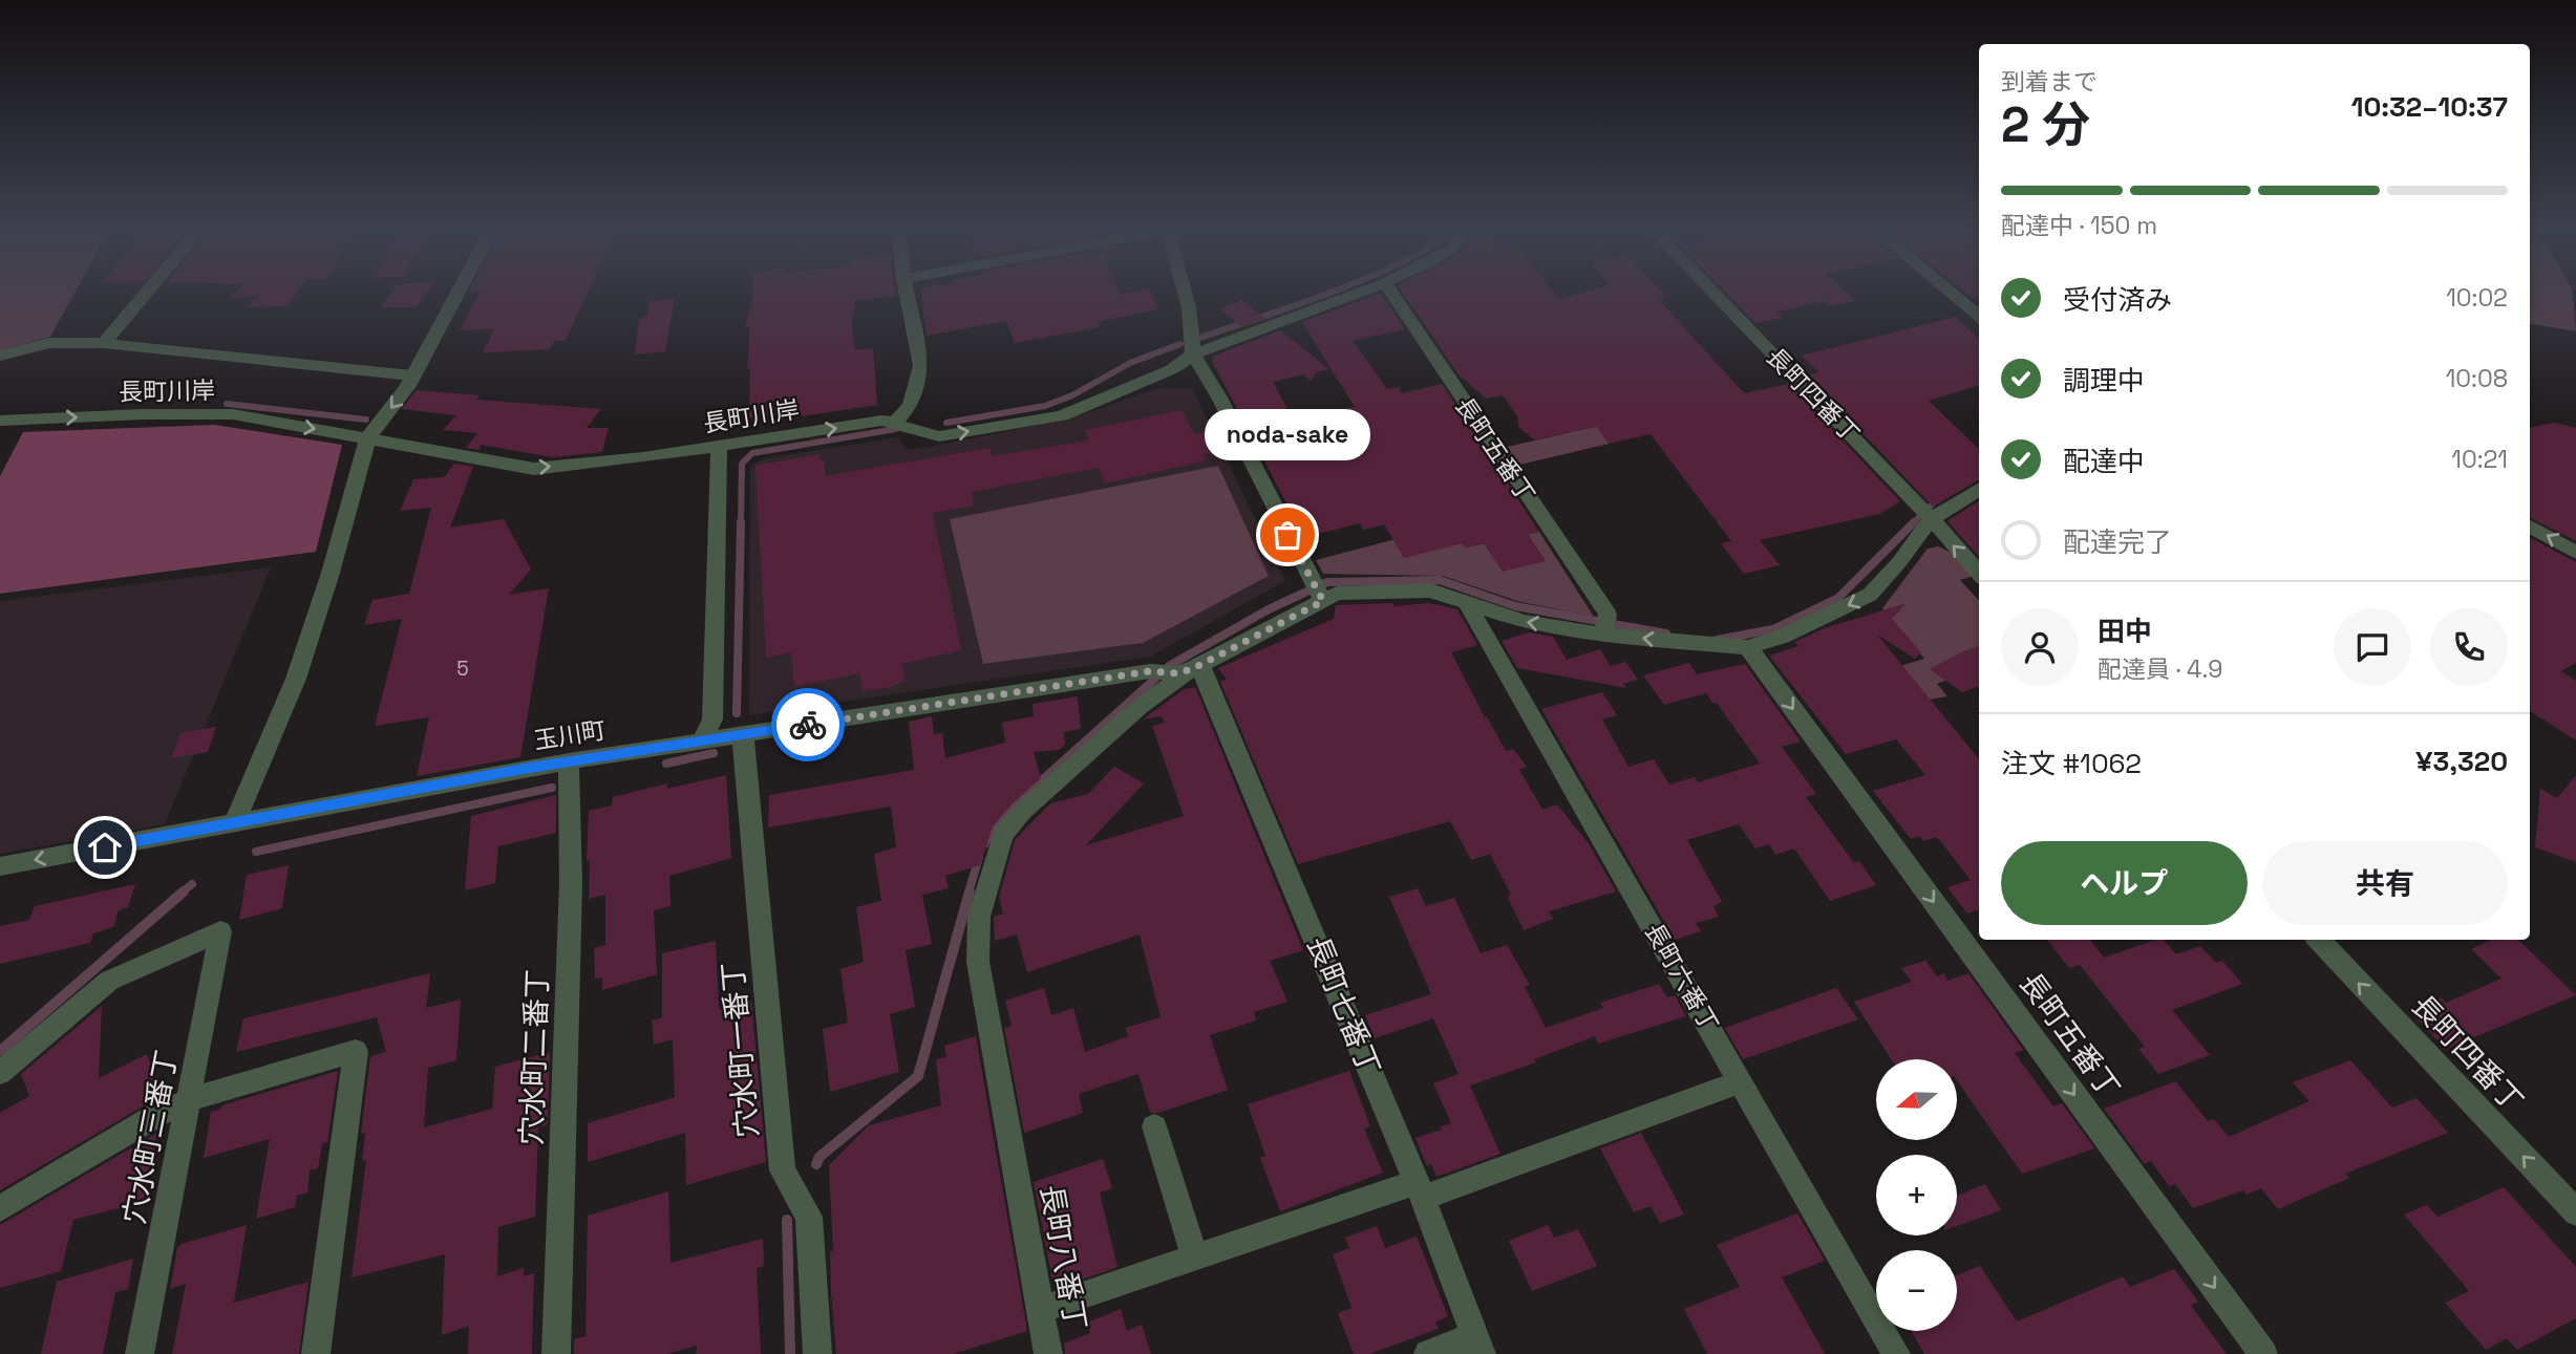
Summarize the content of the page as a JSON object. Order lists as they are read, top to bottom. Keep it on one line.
{"streets":{"street":["長町川岸","長町四番丁","長町五番丁","玉川町","長町六番丁","長町七番丁","穴水町一番丁","穴水町二番丁","穴水町三番丁","長町八番丁"]},"crossings":[["長町五番丁","長町八番丁"],["玉川町","長町七番丁"],["玉川町","穴水町一番丁"],["玉川町","穴水町二番丁"],["玉川町","長町八番丁"],["長町六番丁","長町八番丁"],["長町七番丁","長町八番丁"]],"one_way":["長町四番丁","長町五番丁"],"places":["noda-sake"],"house_numbers":["5"],"north":"left","page":{"heading":["2 分","到着まで","10:32–10:37"],"panel":["田中","配達員 · 4.9","注文 #1062","¥3,320"],"bar":"配達中 · 150 m","list":[["受付済み","10:02"],["調理中","10:08"],["配達中","10:21"],"配達完了"],"bubble":"noda-sake","buttons":["ヘルプ","共有"],"map_buttons":["+","−"]}}
